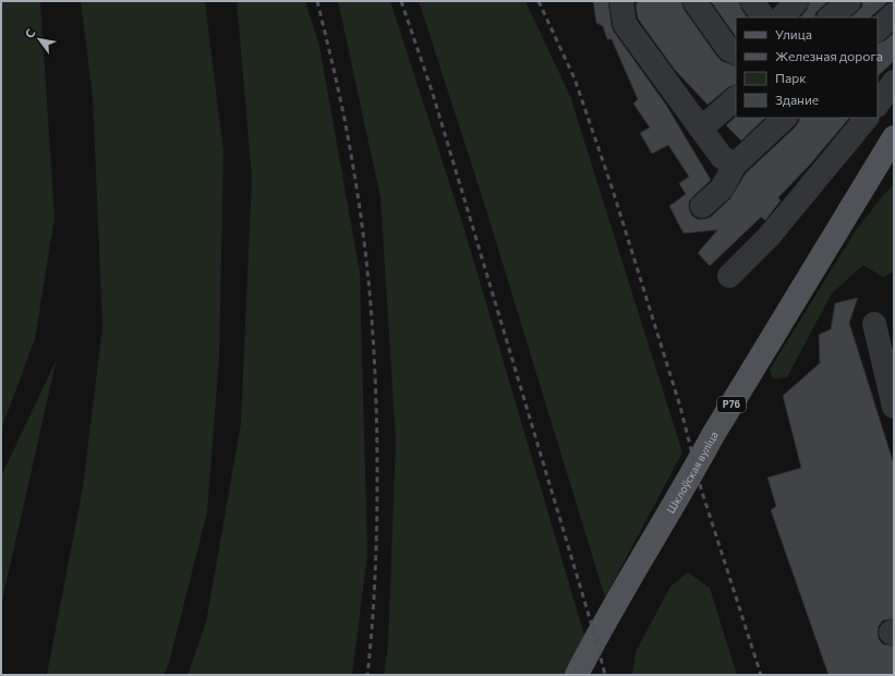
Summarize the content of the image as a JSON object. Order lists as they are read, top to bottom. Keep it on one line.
{"streets":{"main road":["Р76","Шклоўская вуліца"]},"legend":["Улица","Железная дорога","Парк","Здание"],"north":"top left"}
